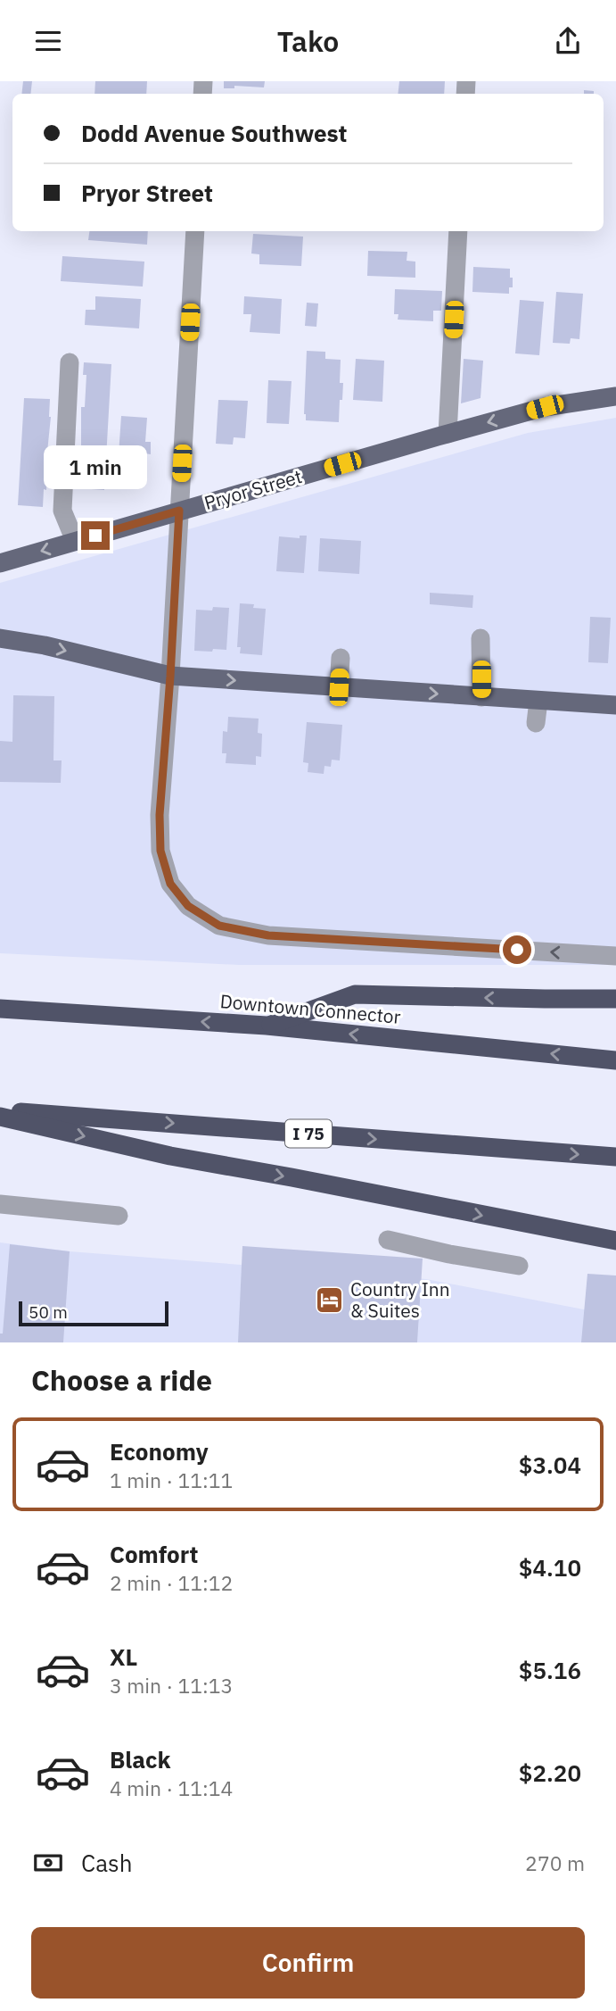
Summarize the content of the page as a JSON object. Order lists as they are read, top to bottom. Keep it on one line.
{"streets":{"highway":["Downtown Connector","I 75"],"main road":["Pryor Street"]},"one_way":["Pryor Street"],"places":{"hotel":["Country Inn & Suites"]},"scale_bar":"50 m","page":{"header":"Tako","banner":["Dodd Avenue Southwest","Pryor Street"],"bubble":"1 min","scale":"50 m","heading":"Choose a ride","list":[{"name":"Economy","note":"1 min · 11:11","value":"$3.04"},{"name":"Comfort","note":"2 min · 11:12","value":"$4.10"},{"name":"XL","note":"3 min · 11:13","value":"$5.16"},{"name":"Black","note":"4 min · 11:14","value":"$2.20"}],"pay":["Cash","270 m"],"buttons":"Confirm"}}
